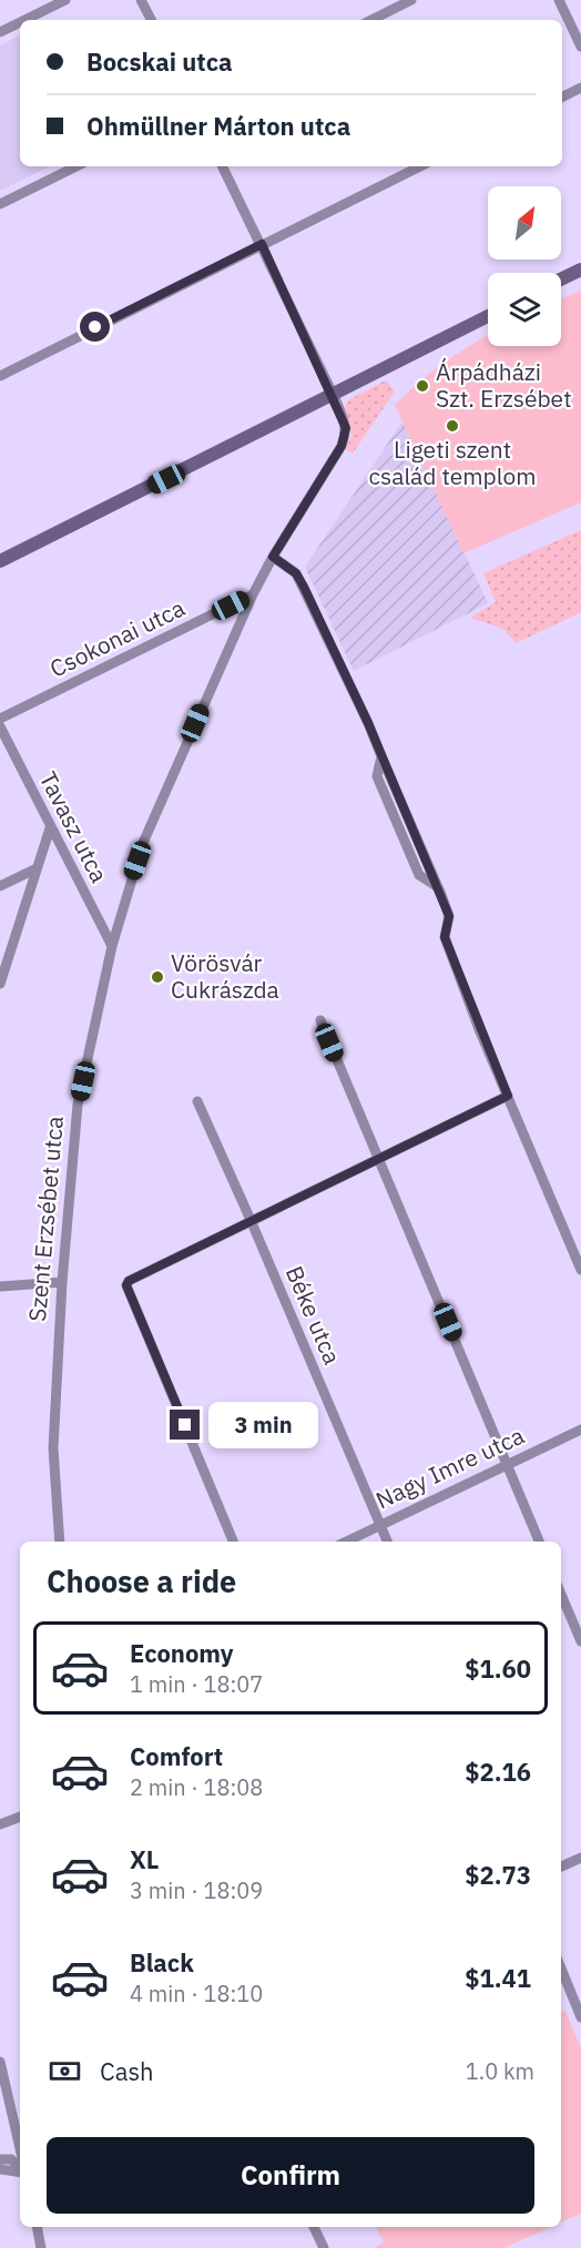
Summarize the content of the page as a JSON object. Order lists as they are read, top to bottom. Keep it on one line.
{"streets":{"street":["Csokonai utca","Tavasz utca","Szent Erzsébet utca","Béke utca","Nagy Imre utca"]},"crossings":[["Csokonai utca","Szent Erzsébet utca"],["Tavasz utca","Szent Erzsébet utca"],["Béke utca","Nagy Imre utca"]],"places":["Árpádházi Szt. Erzsébet","Ligeti szent család templom","Vörösvár Cukrászda"],"north":"top right","page":{"banner":["Bocskai utca","Ohmüllner Márton utca"],"bubble":"3 min","heading":"Choose a ride","list":[{"name":"Economy","note":"1 min · 18:07","value":"$1.60"},{"name":"Comfort","note":"2 min · 18:08","value":"$2.16"},{"name":"XL","note":"3 min · 18:09","value":"$2.73"},{"name":"Black","note":"4 min · 18:10","value":"$1.41"}],"pay":["Cash","1.0 km"],"buttons":"Confirm"}}
